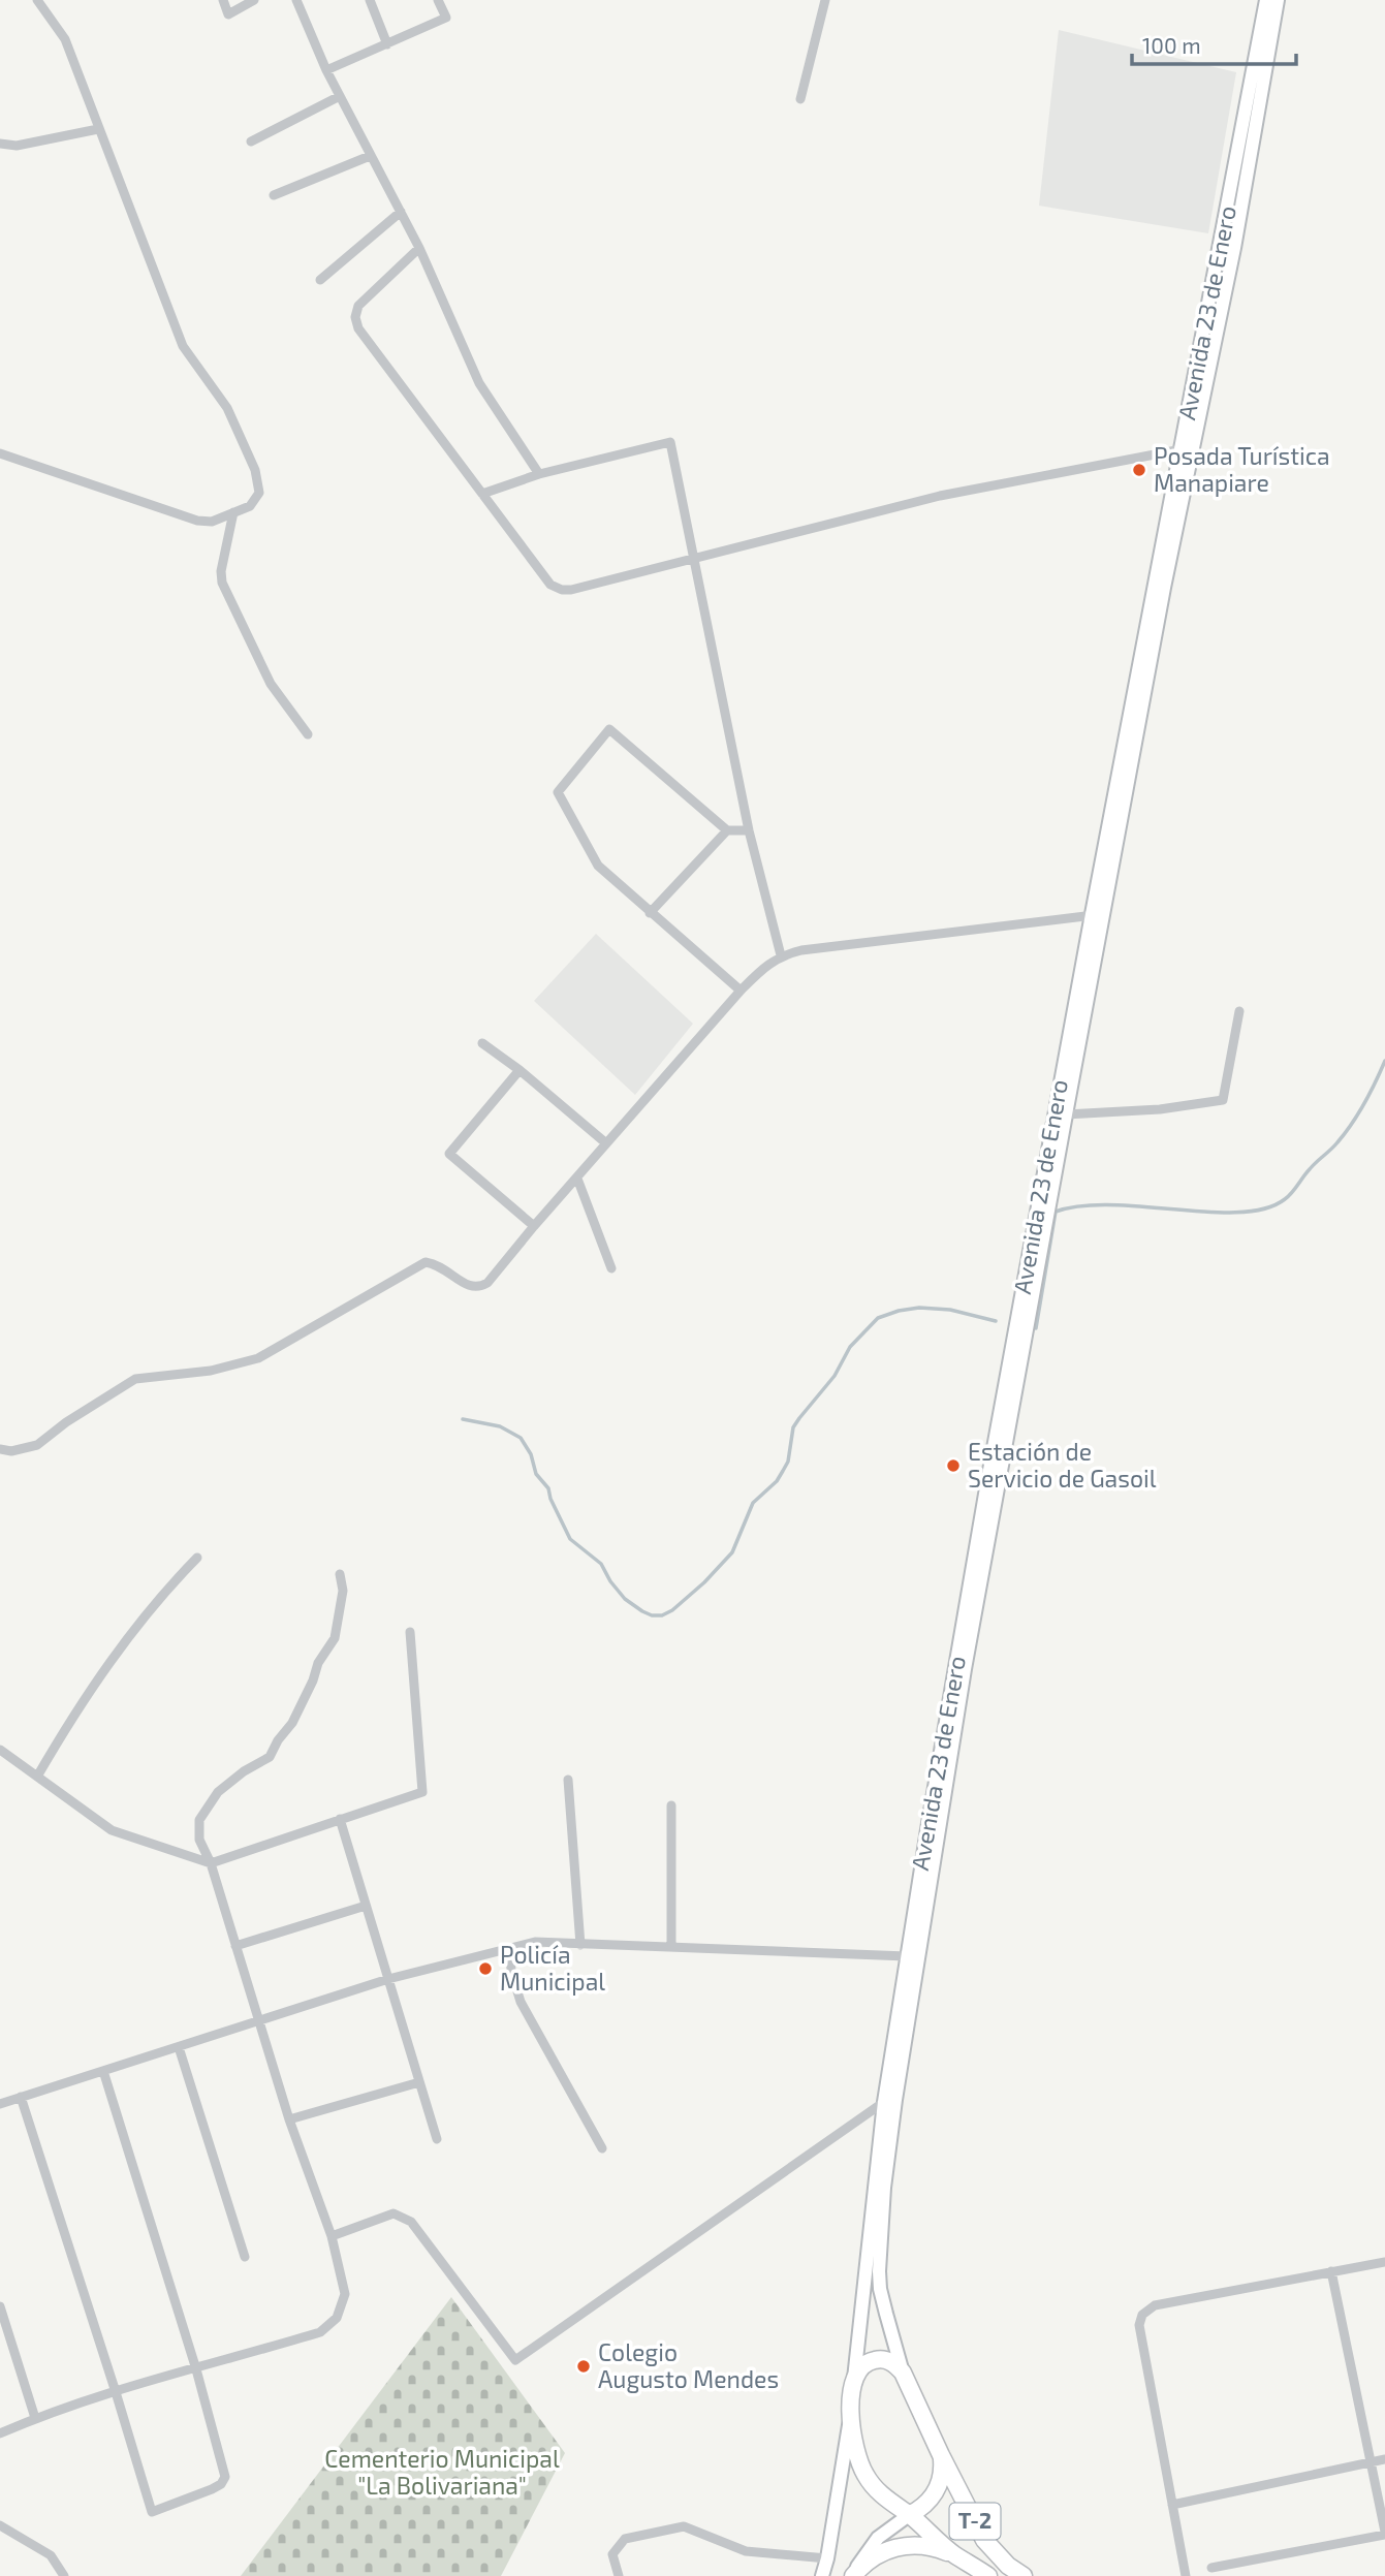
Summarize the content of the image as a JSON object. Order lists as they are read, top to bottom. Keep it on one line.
{"streets":{"highway":["T-2"],"main road":["Avenida 23 de Enero"]},"crossings":[["Avenida 23 de Enero","T-2"]],"parks":["Cementerio Municipal \"La Bolivariana\""],"places":["Posada Turística Manapiare","Estación de Servicio de Gasoil","Policía Municipal","Colegio Augusto Mendes"],"scale_bar":"100 m"}
